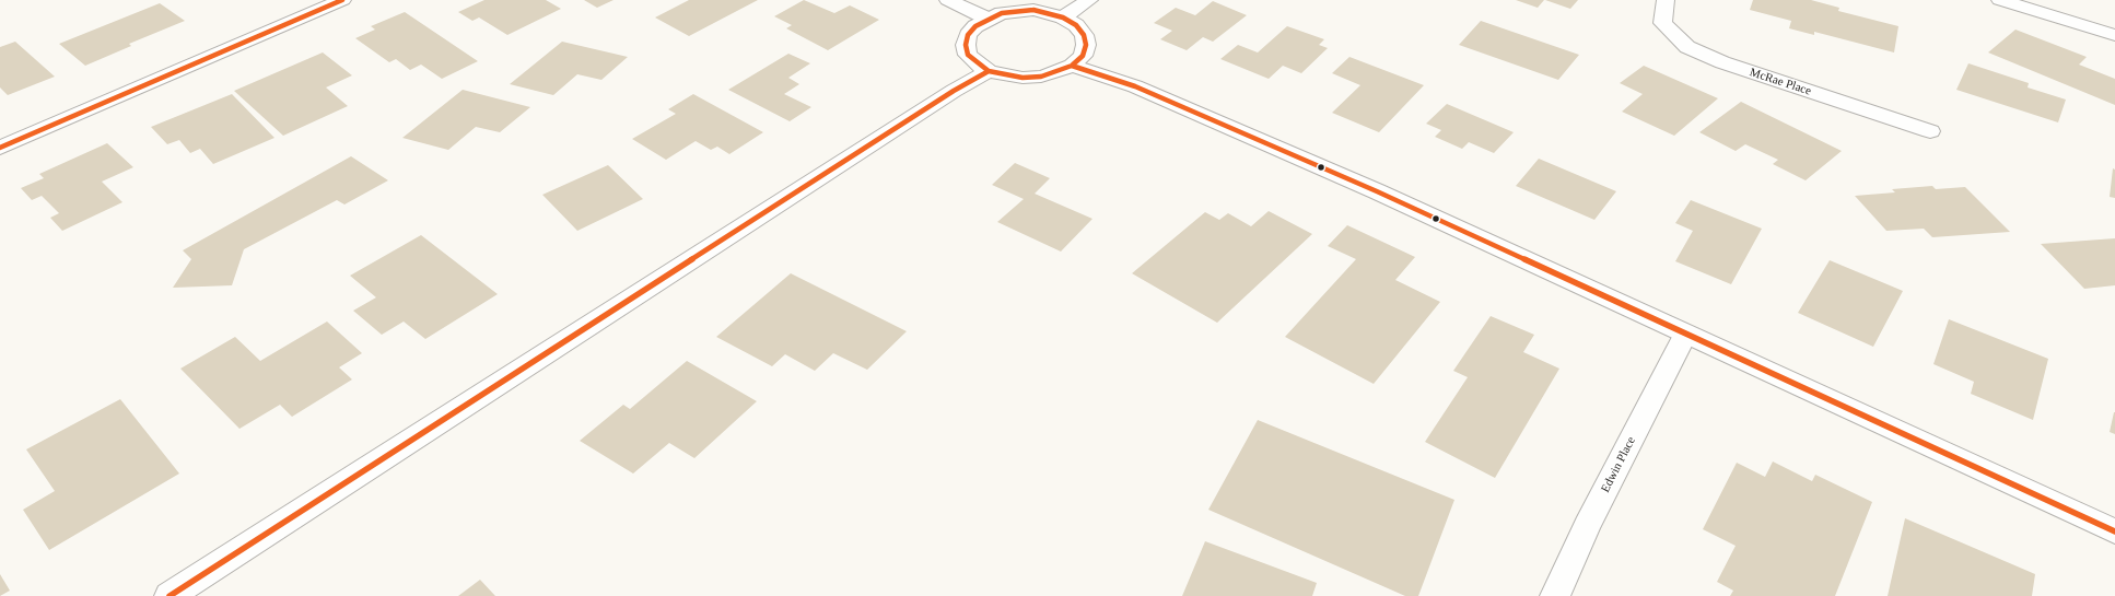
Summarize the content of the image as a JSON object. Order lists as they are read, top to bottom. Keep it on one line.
{"streets":{"street":["McRae Place","Edwin Place"]}}
